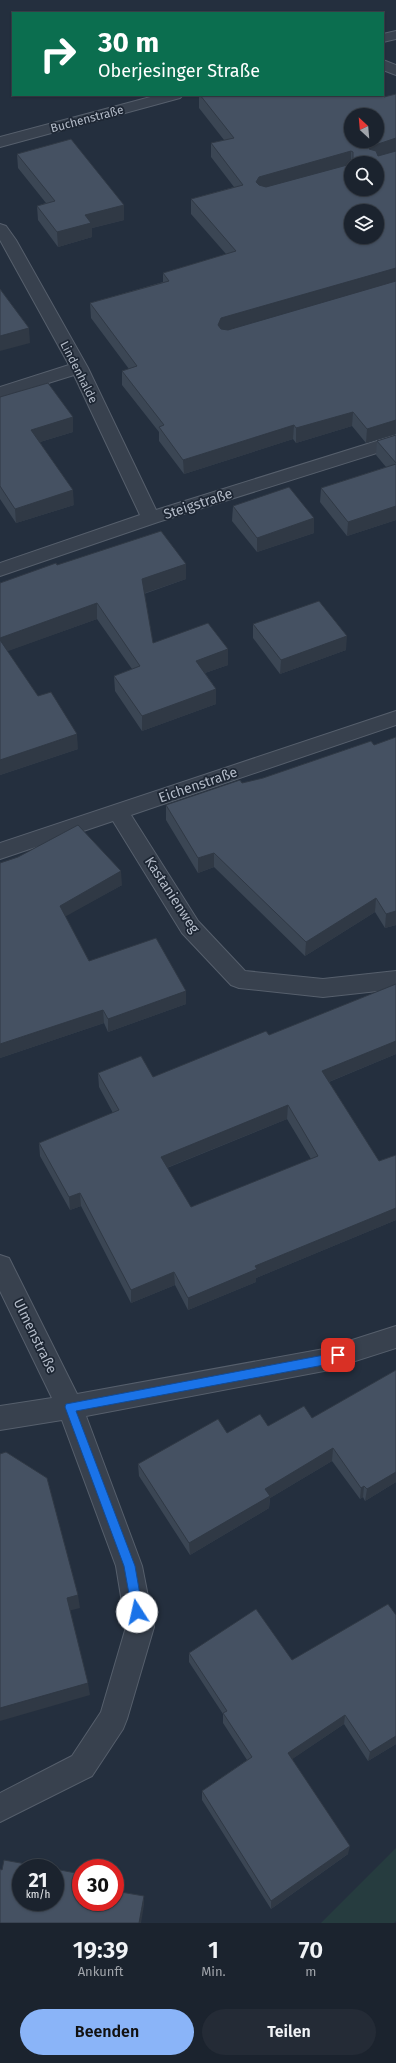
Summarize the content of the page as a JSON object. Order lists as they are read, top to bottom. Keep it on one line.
{"streets":{"street":["Buchenstraße","Lindenhalde","Steigstraße","Eichenstraße","Kastanienweg","Ulmenstraße"]},"crossings":[["Lindenhalde","Steigstraße"],["Eichenstraße","Kastanienweg"]],"north":"top left","page":{"turn":["30 m","Oberjesinger Straße"],"speed":"21 km/h","limit":"30","eta":["19:39","Ankunft","1","Min.","70","m"],"buttons":["Beenden","Teilen"]}}
